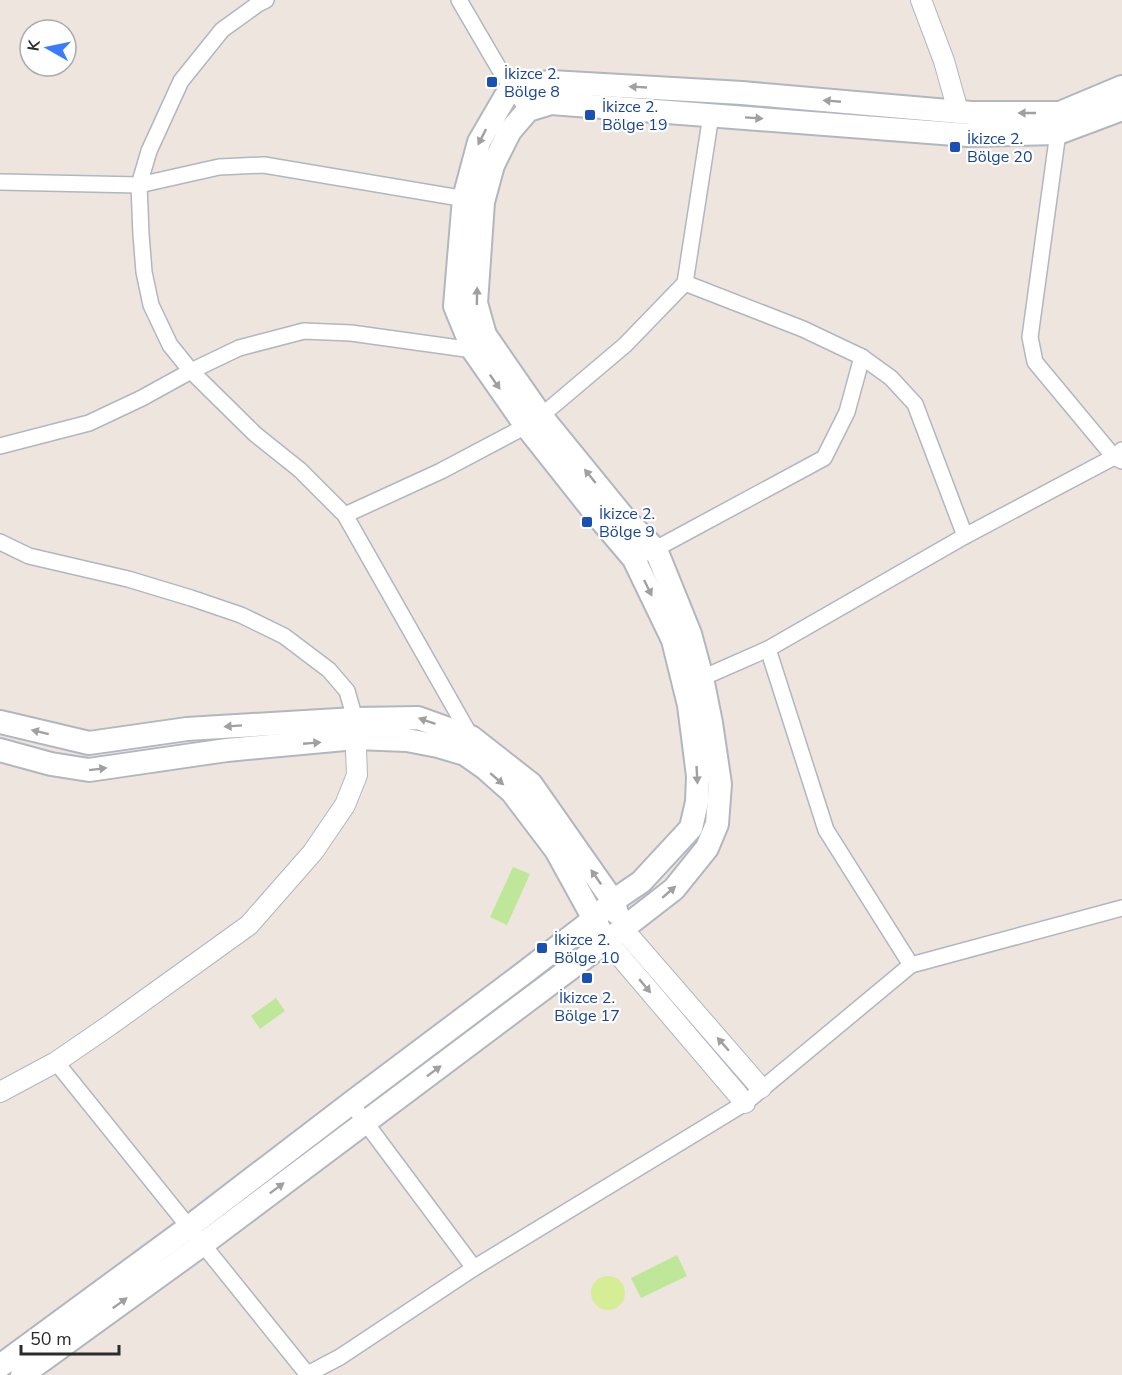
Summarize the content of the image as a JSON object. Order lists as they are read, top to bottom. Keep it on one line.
{"places":{"transit":["İkizce 2. Bölge 8","İkizce 2. Bölge 19","İkizce 2. Bölge 20","İkizce 2. Bölge 9","İkizce 2. Bölge 10","İkizce 2. Bölge 17"]},"scale_bar":"50 m","north":"left"}
